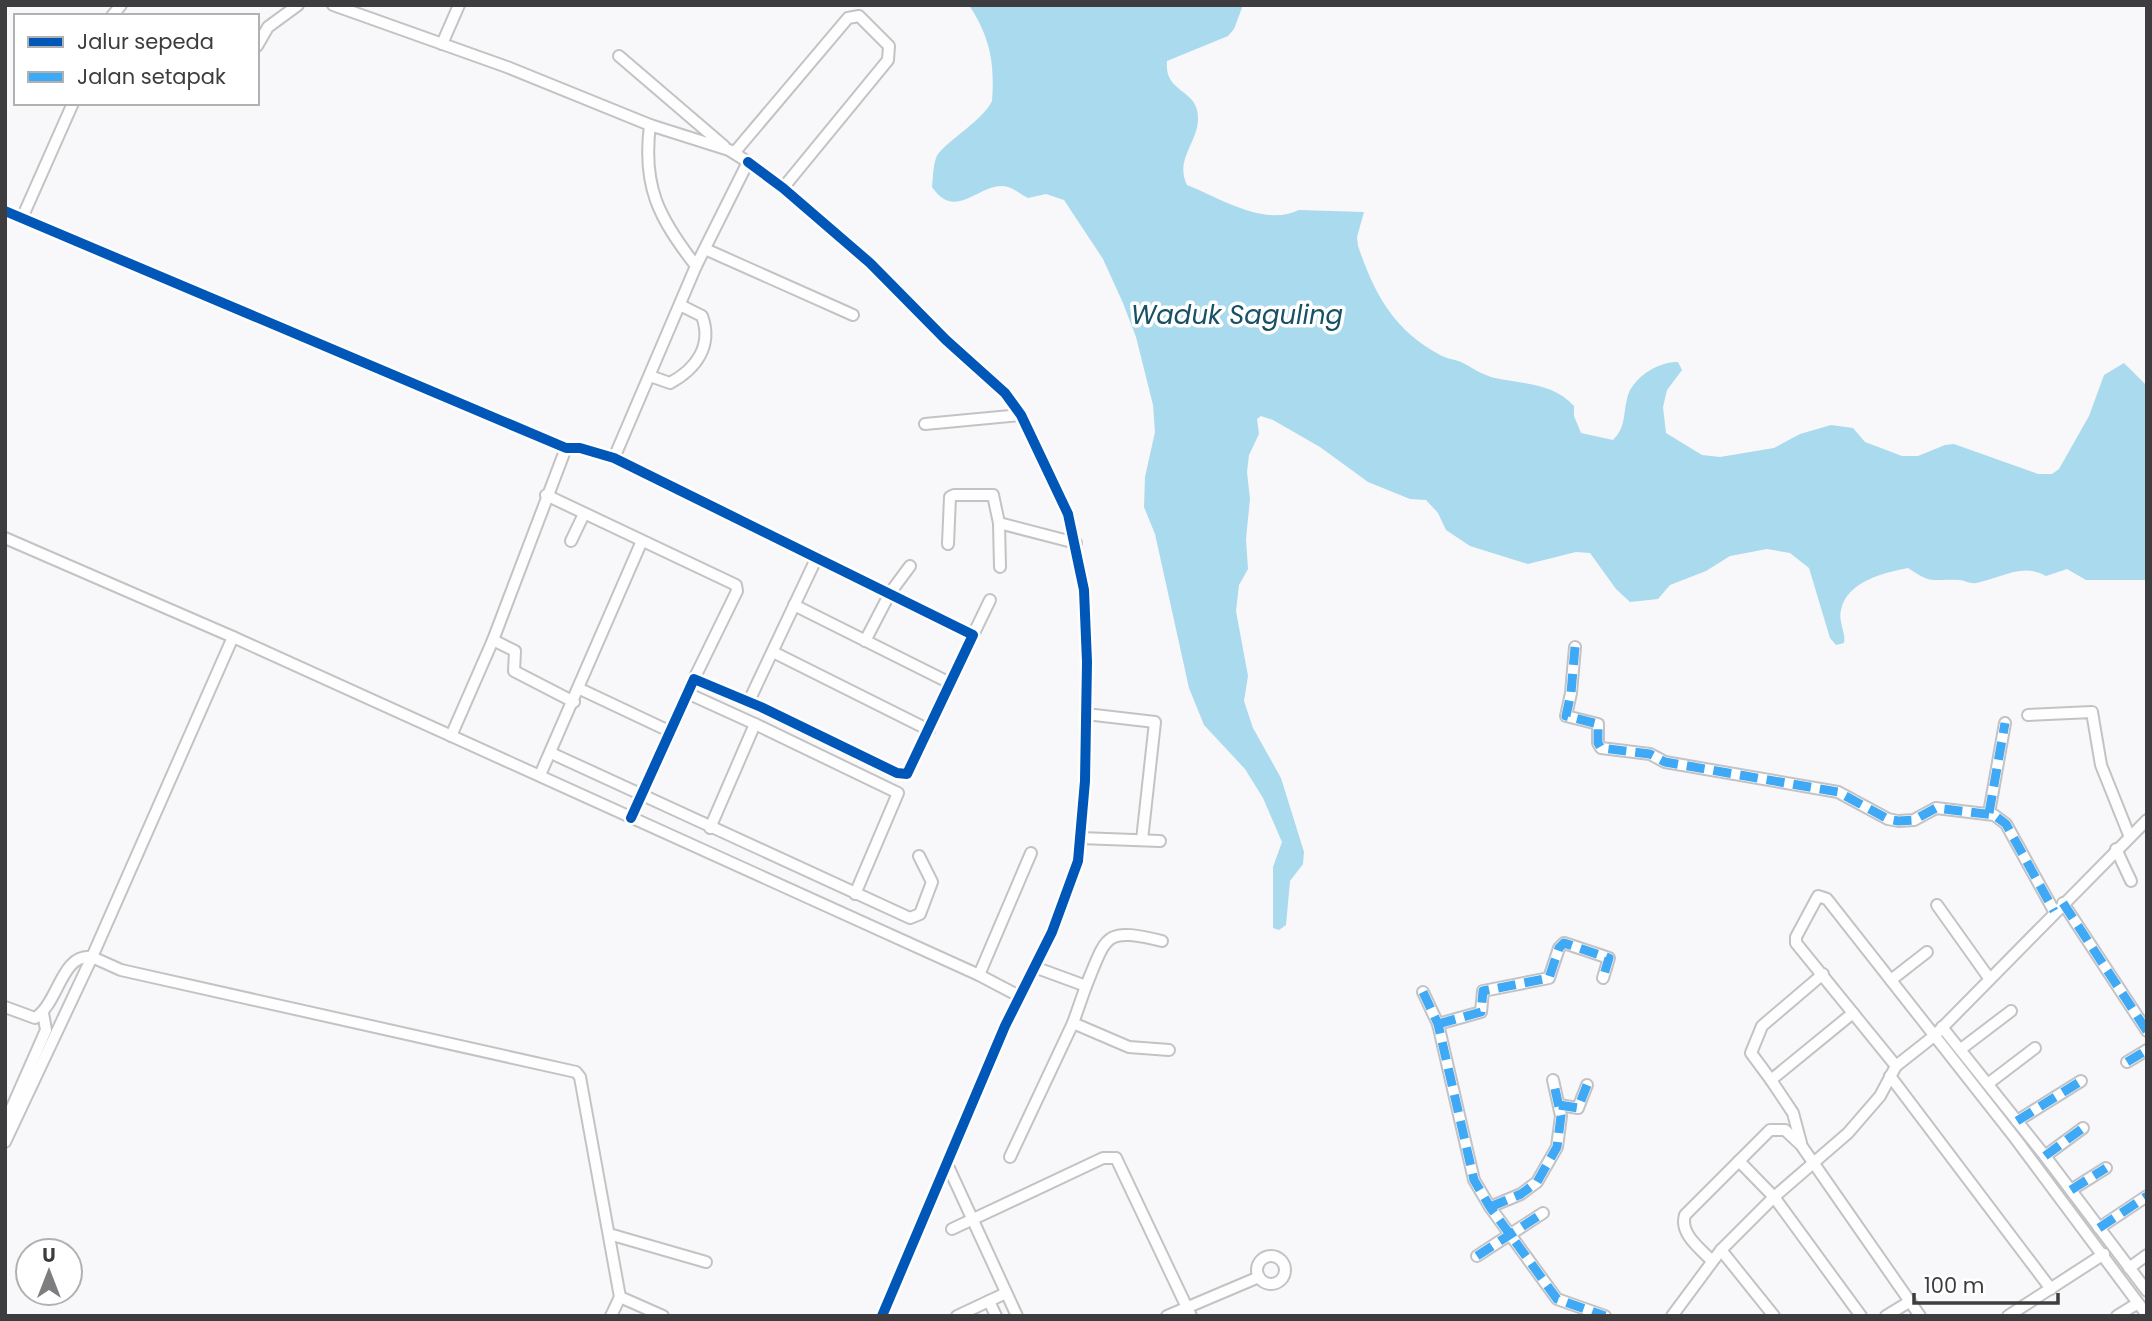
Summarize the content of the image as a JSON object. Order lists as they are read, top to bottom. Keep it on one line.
{"water":["Waduk Saguling"],"legend":["Jalur sepeda","Jalan setapak"],"scale_bar":"100 m","north":"top"}
